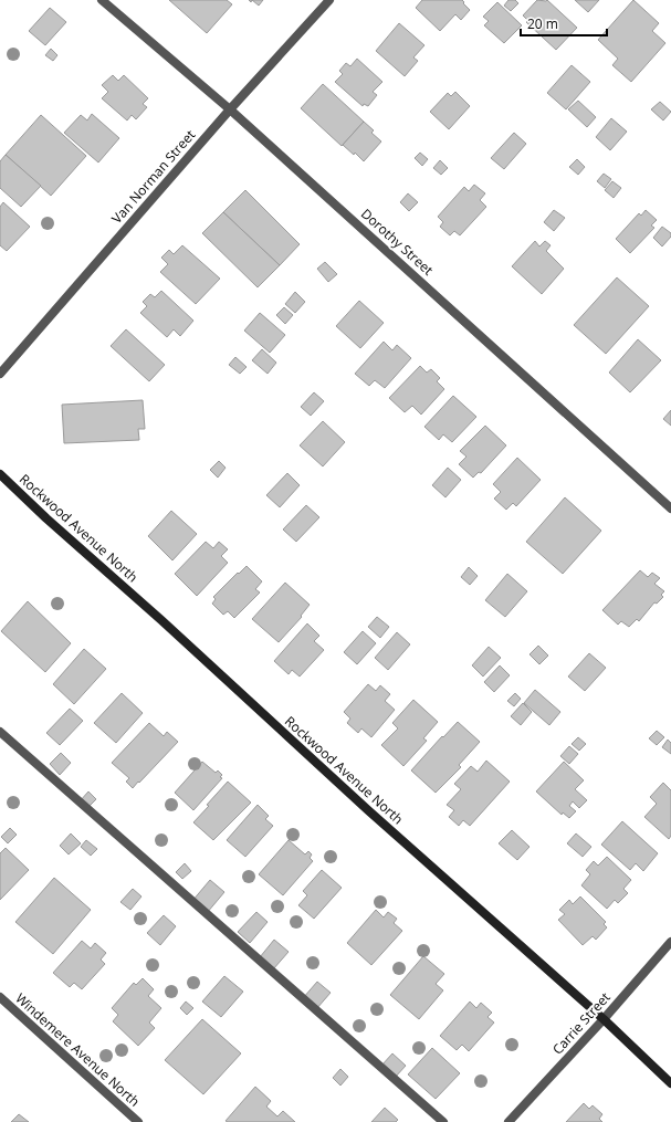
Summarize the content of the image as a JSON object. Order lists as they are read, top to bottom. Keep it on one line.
{"streets":{"street":["Van Norman Street","Dorothy Street","Rockwood Avenue North","Carrie Street","Windemere Avenue North"]},"crossings":[["Van Norman Street","Dorothy Street"],["Rockwood Avenue North","Carrie Street"]],"scale_bar":"20 m"}
